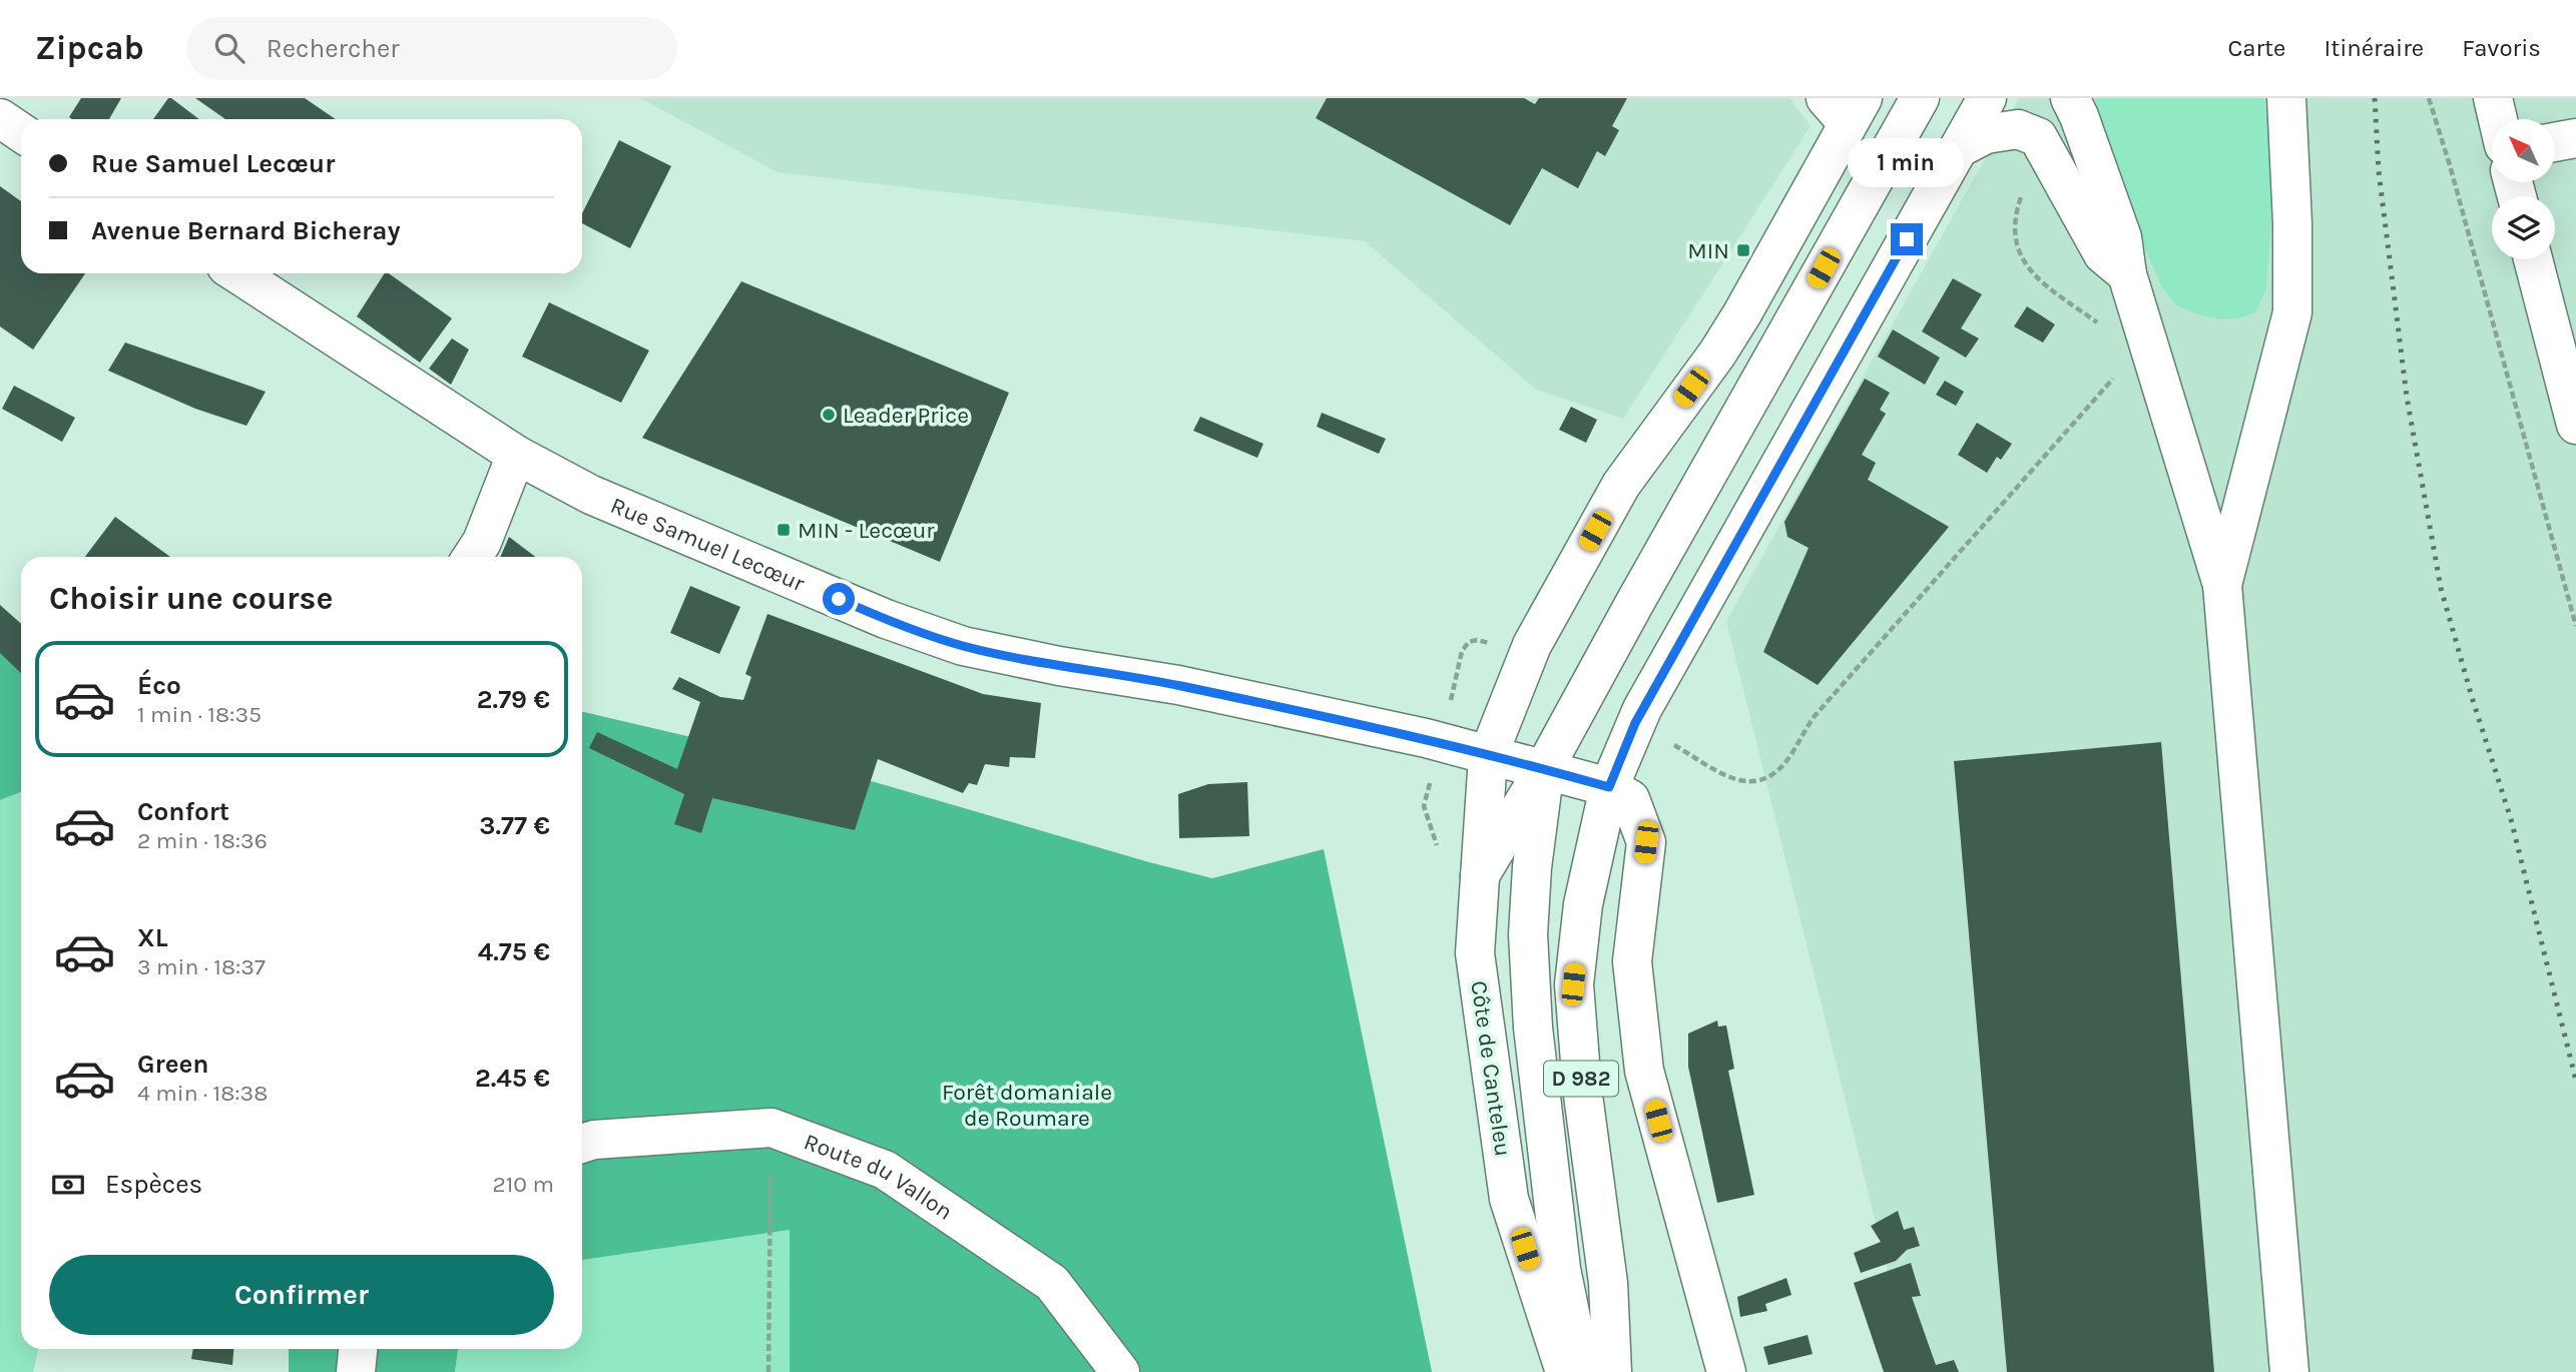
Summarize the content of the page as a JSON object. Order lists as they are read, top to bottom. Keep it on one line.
{"streets":{"main road":["Rue Samuel Lecœur","Côte de Canteleu","D 982","Route du Vallon"]},"crossings":[["Rue Samuel Lecœur","Côte de Canteleu"],["Rue Samuel Lecœur","D 982"]],"parks":["Forêt domaniale de Roumare"],"places":{"transit":["MIN","MIN - Lecœur"],"other":["Leader Price"]},"north":"top left","page":{"header":"Zipcab","search":"Rechercher","nav":["Carte","Itinéraire","Favoris"],"banner":["Rue Samuel Lecœur","Avenue Bernard Bicheray"],"bubble":"1 min","heading":"Choisir une course","list":[{"name":"Éco","note":"1 min · 18:35","value":"2.79 €"},{"name":"Confort","note":"2 min · 18:36","value":"3.77 €"},{"name":"XL","note":"3 min · 18:37","value":"4.75 €"},{"name":"Green","note":"4 min · 18:38","value":"2.45 €"}],"pay":["Espèces","210 m"],"buttons":"Confirmer"}}
